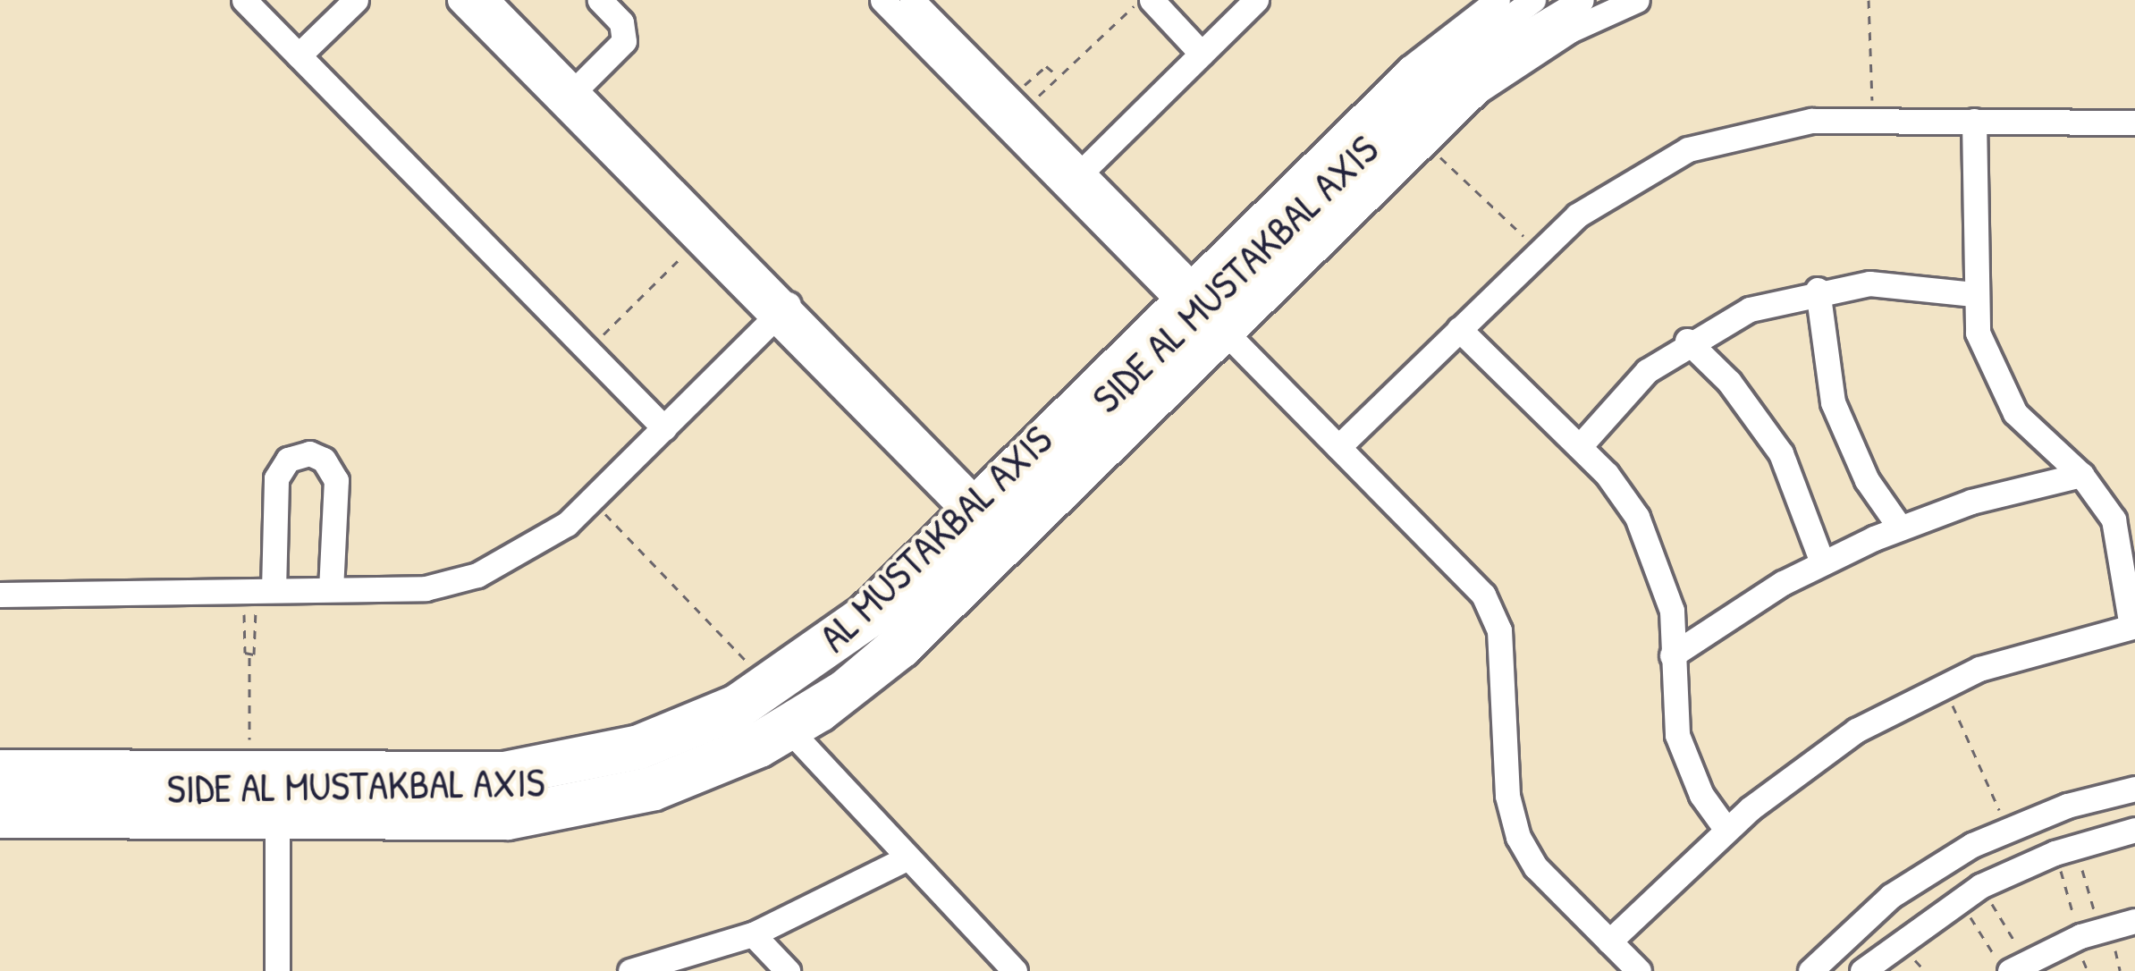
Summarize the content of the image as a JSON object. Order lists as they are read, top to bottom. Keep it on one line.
{"streets":{"street":["SIDE AL MUSTAKBAL AXIS","AL MUSTAKBAL AXIS"]},"crossings":[["SIDE AL MUSTAKBAL AXIS","AL MUSTAKBAL AXIS"]]}
